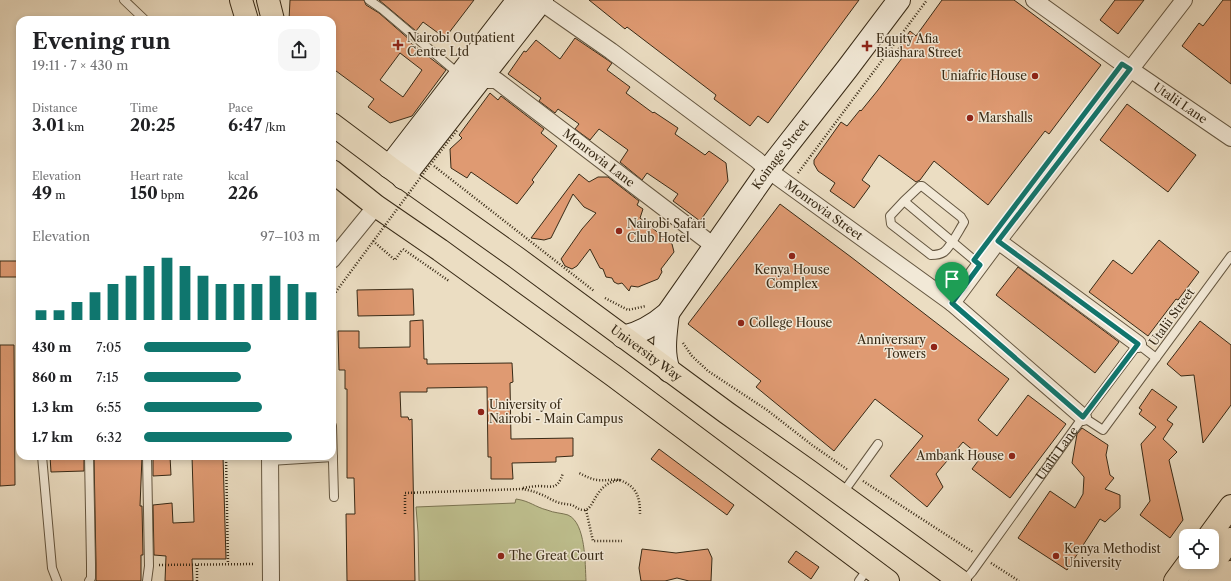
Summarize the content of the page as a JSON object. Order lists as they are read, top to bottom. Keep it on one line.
{"streets":{"highway":["University Way"],"street":["Utalii Lane","Koinage Street","Monrovia Lane","Monrovia Street"],"lane":["Utalii Street"]},"crossings":[["Utalii Lane","Monrovia Street"],["Utalii Lane","Utalii Street"],["Koinage Street","Monrovia Lane"],["Koinage Street","Monrovia Street"],["Koinage Street","University Way"],["Monrovia Street","Utalii Street"]],"places":{"health":["Nairobi Outpatient Centre Ltd","Equity Afia Biashara Street"],"other":["Uniafric House","Marshalls","Nairobi Safari Club Hotel","Kenya House Complex","College House","Anniversary Towers","University of Nairobi - Main Campus","Ambank House","The Great Court","Kenya Methodist University"]},"page":{"heading":["Evening run","19:11 · 7 × 430 m"],"stats":[["Distance","3.01 km"],["Time","20:25"],["Pace","6:47 /km"],["Elevation","49 m"],["Heart rate","150 bpm"],["kcal","226"]],"chart":["Elevation","97–103 m"],"list":[{"name":"430 m","note":"7:05"},{"name":"860 m","note":"7:15"},{"name":"1.3 km","note":"6:55"},{"name":"1.7 km","note":"6:32"}]}}
